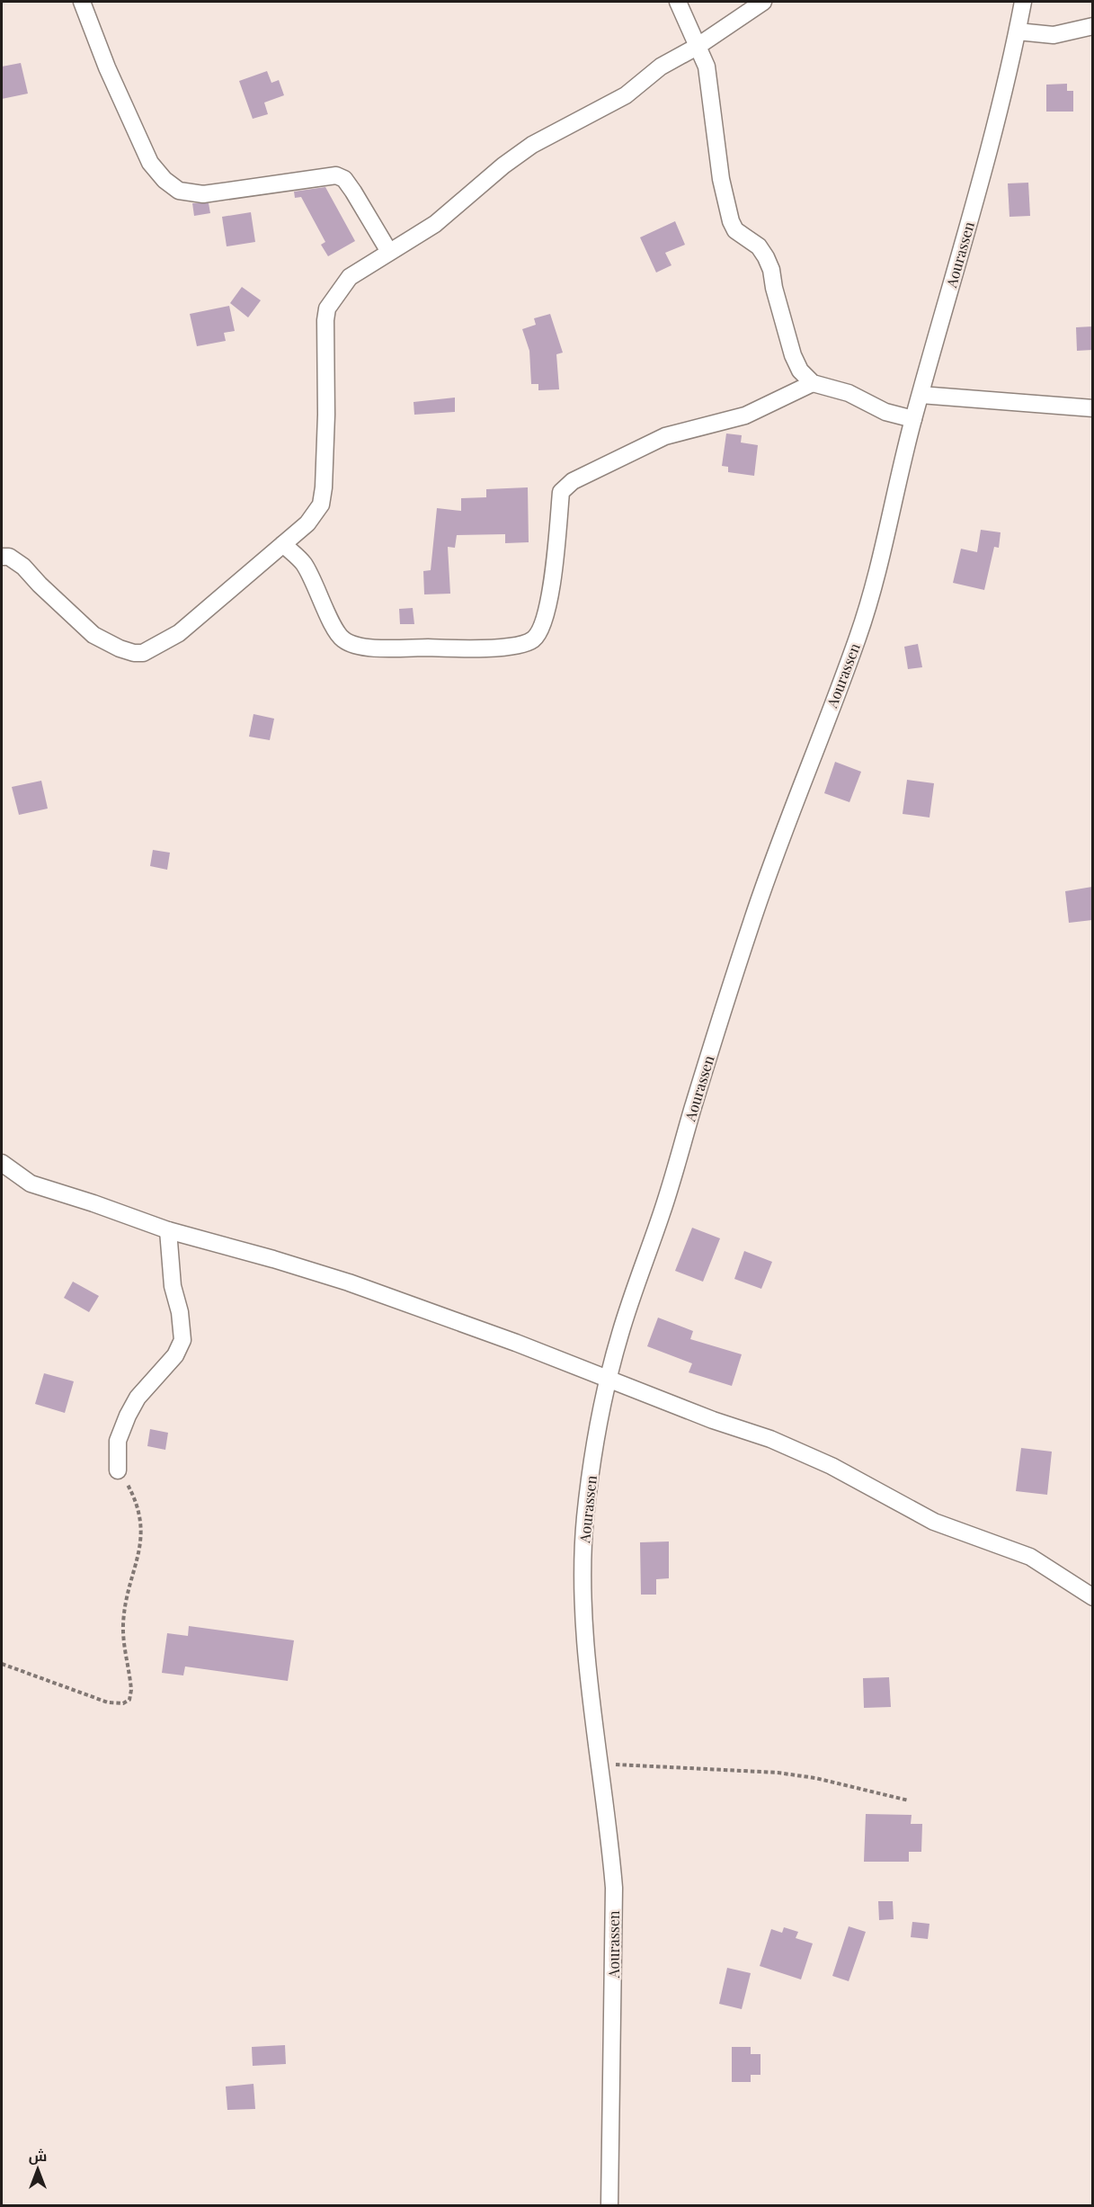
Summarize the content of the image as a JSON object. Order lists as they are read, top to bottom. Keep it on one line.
{"streets":{"street":["Aourassen"]},"north":"top"}
